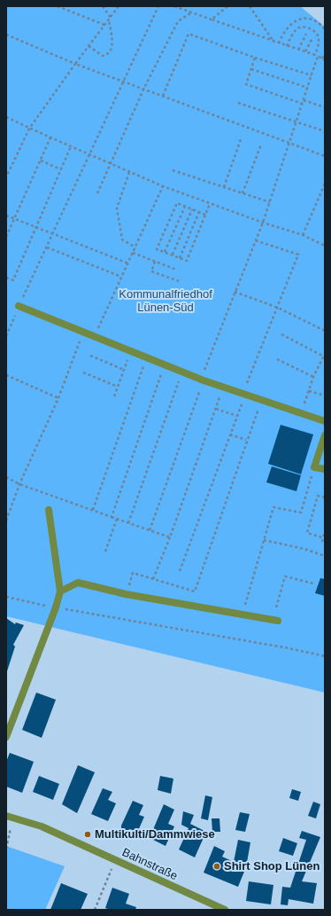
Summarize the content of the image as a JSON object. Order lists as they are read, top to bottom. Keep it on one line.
{"streets":{"street":["Bahnstraße"]},"parks":["Kommunalfriedhof Lünen-Süd"],"places":["Multikulti/Dammwiese","Shirt Shop Lünen"]}
